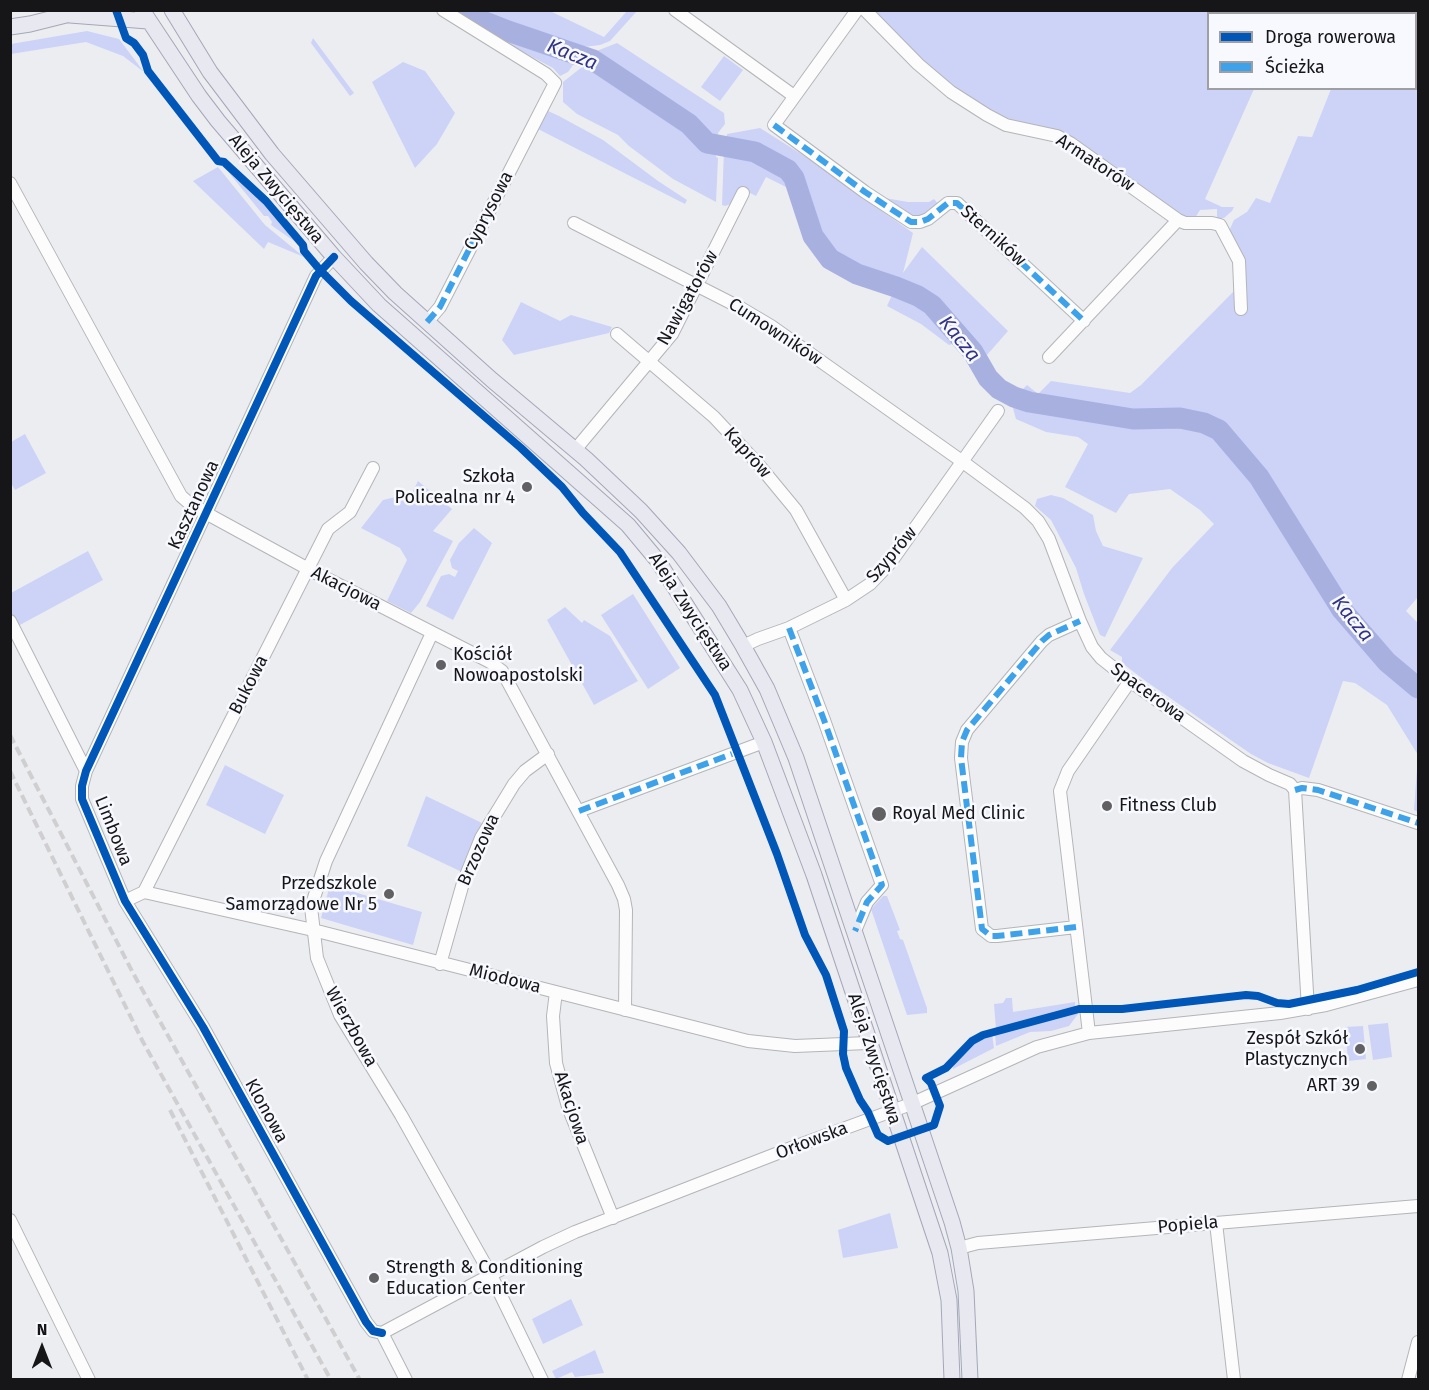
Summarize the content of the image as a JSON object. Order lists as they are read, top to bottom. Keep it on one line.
{"streets":{"main road":["Aleja Zwycięstwa"],"street":["Armatorów","Cyprysowa","Sterników","Nawigatorów","Cumowników","Kaprów","Kasztanowa","Szyprów","Akacjowa","Bukowa","Spacerowa","Limbowa","Brzozowa","Miodowa","Wierzbowa","Klonowa","Orłowska","Popiela"]},"crossings":[["Aleja Zwycięstwa","Cyprysowa"],["Aleja Zwycięstwa","Nawigatorów"],["Aleja Zwycięstwa","Kasztanowa"],["Aleja Zwycięstwa","Szyprów"],["Aleja Zwycięstwa","Miodowa"],["Aleja Zwycięstwa","Orłowska"],["Aleja Zwycięstwa","Popiela"],["Nawigatorów","Cumowników"],["Nawigatorów","Kaprów"],["Cumowników","Szyprów"],["Cumowników","Spacerowa"],["Kaprów","Szyprów"],["Kasztanowa","Akacjowa"],["Kasztanowa","Limbowa"],["Szyprów","Spacerowa"],["Akacjowa","Bukowa"],["Akacjowa","Brzozowa"],["Akacjowa","Miodowa"],["Akacjowa","Wierzbowa"],["Akacjowa","Orłowska"],["Bukowa","Miodowa"],["Limbowa","Klonowa"],["Brzozowa","Miodowa"],["Miodowa","Wierzbowa"],["Wierzbowa","Orłowska"],["Klonowa","Orłowska"]],"water":["Kacza"],"places":["Szkoła Policealna nr 4","Kościół Nowoapostolski","Fitness Club","Royal Med Clinic","Przedszkole Samorządowe Nr 5","Zespół Szkół Plastycznych","ART 39","Strength & Conditioning Education Center"],"legend":["Droga rowerowa","Ścieżka"],"north":"top"}
